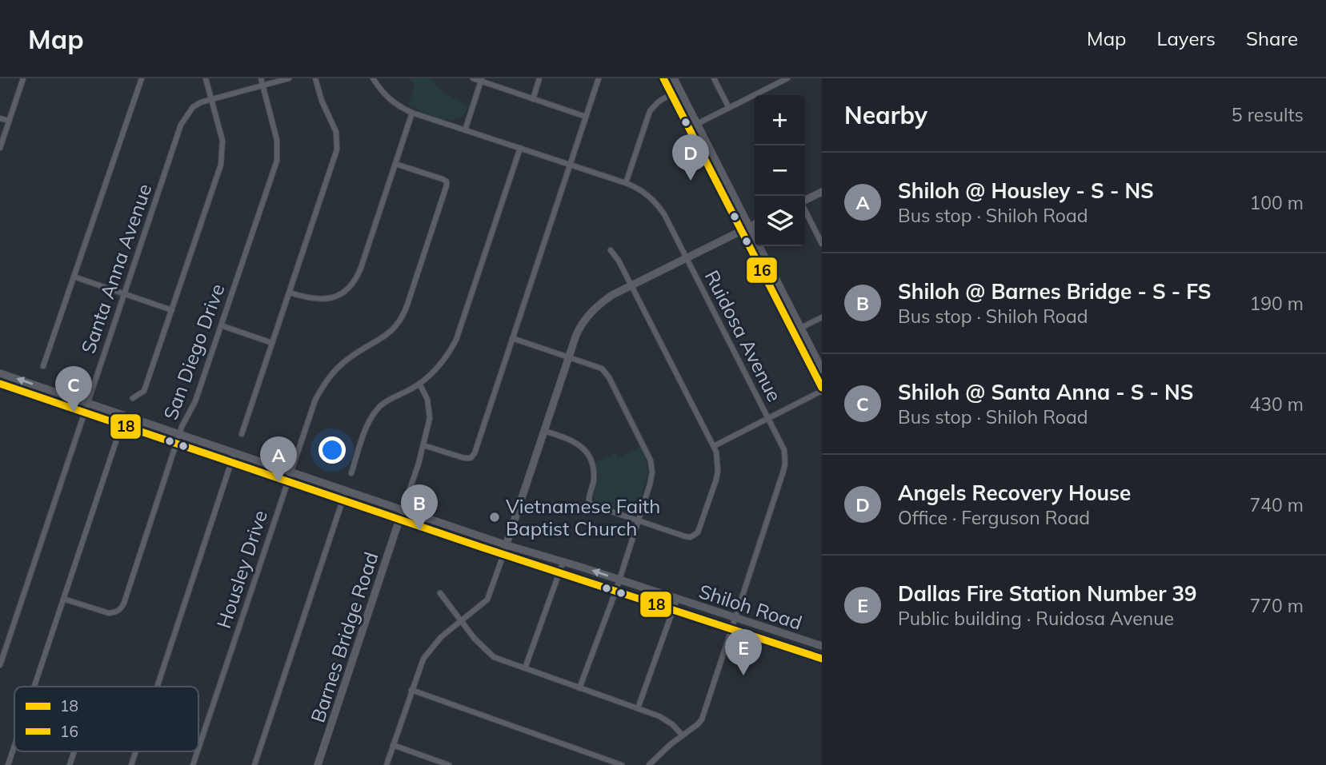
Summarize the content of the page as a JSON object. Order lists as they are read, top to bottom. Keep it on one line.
{"streets":{"main road":["Shiloh Road","Barnes Bridge Road"],"street":["Santa Anna Avenue","Ruidosa Avenue","San Diego Drive","Housley Drive"]},"crossings":[["Santa Anna Avenue","San Diego Drive"],["Santa Anna Avenue","Shiloh Road"],["Ruidosa Avenue","Shiloh Road"],["San Diego Drive","Shiloh Road"],["Housley Drive","Shiloh Road"],["Shiloh Road","Barnes Bridge Road"]],"places":["Vietnamese Faith Baptist Church"],"lines":["transit line 16","transit line 18"],"legend":["18","16"],"page":{"header":"Map","nav":["Map","Layers","Share"],"heading":["Nearby","5 results"],"map_buttons":["+","−"],"pins":["D","C","A","B","E"],"list":[{"mark":"A","name":"Shiloh @ Housley - S - NS","note":"Bus stop · Shiloh Road","value":"100 m"},{"mark":"B","name":"Shiloh @ Barnes Bridge - S - FS","note":"Bus stop · Shiloh Road","value":"190 m"},{"mark":"C","name":"Shiloh @ Santa Anna - S - NS","note":"Bus stop · Shiloh Road","value":"430 m"},{"mark":"D","name":"Angels Recovery House","note":"Office · Ferguson Road","value":"740 m"},{"mark":"E","name":"Dallas Fire Station Number 39","note":"Public building · Ruidosa Avenue","value":"770 m"}]}}
